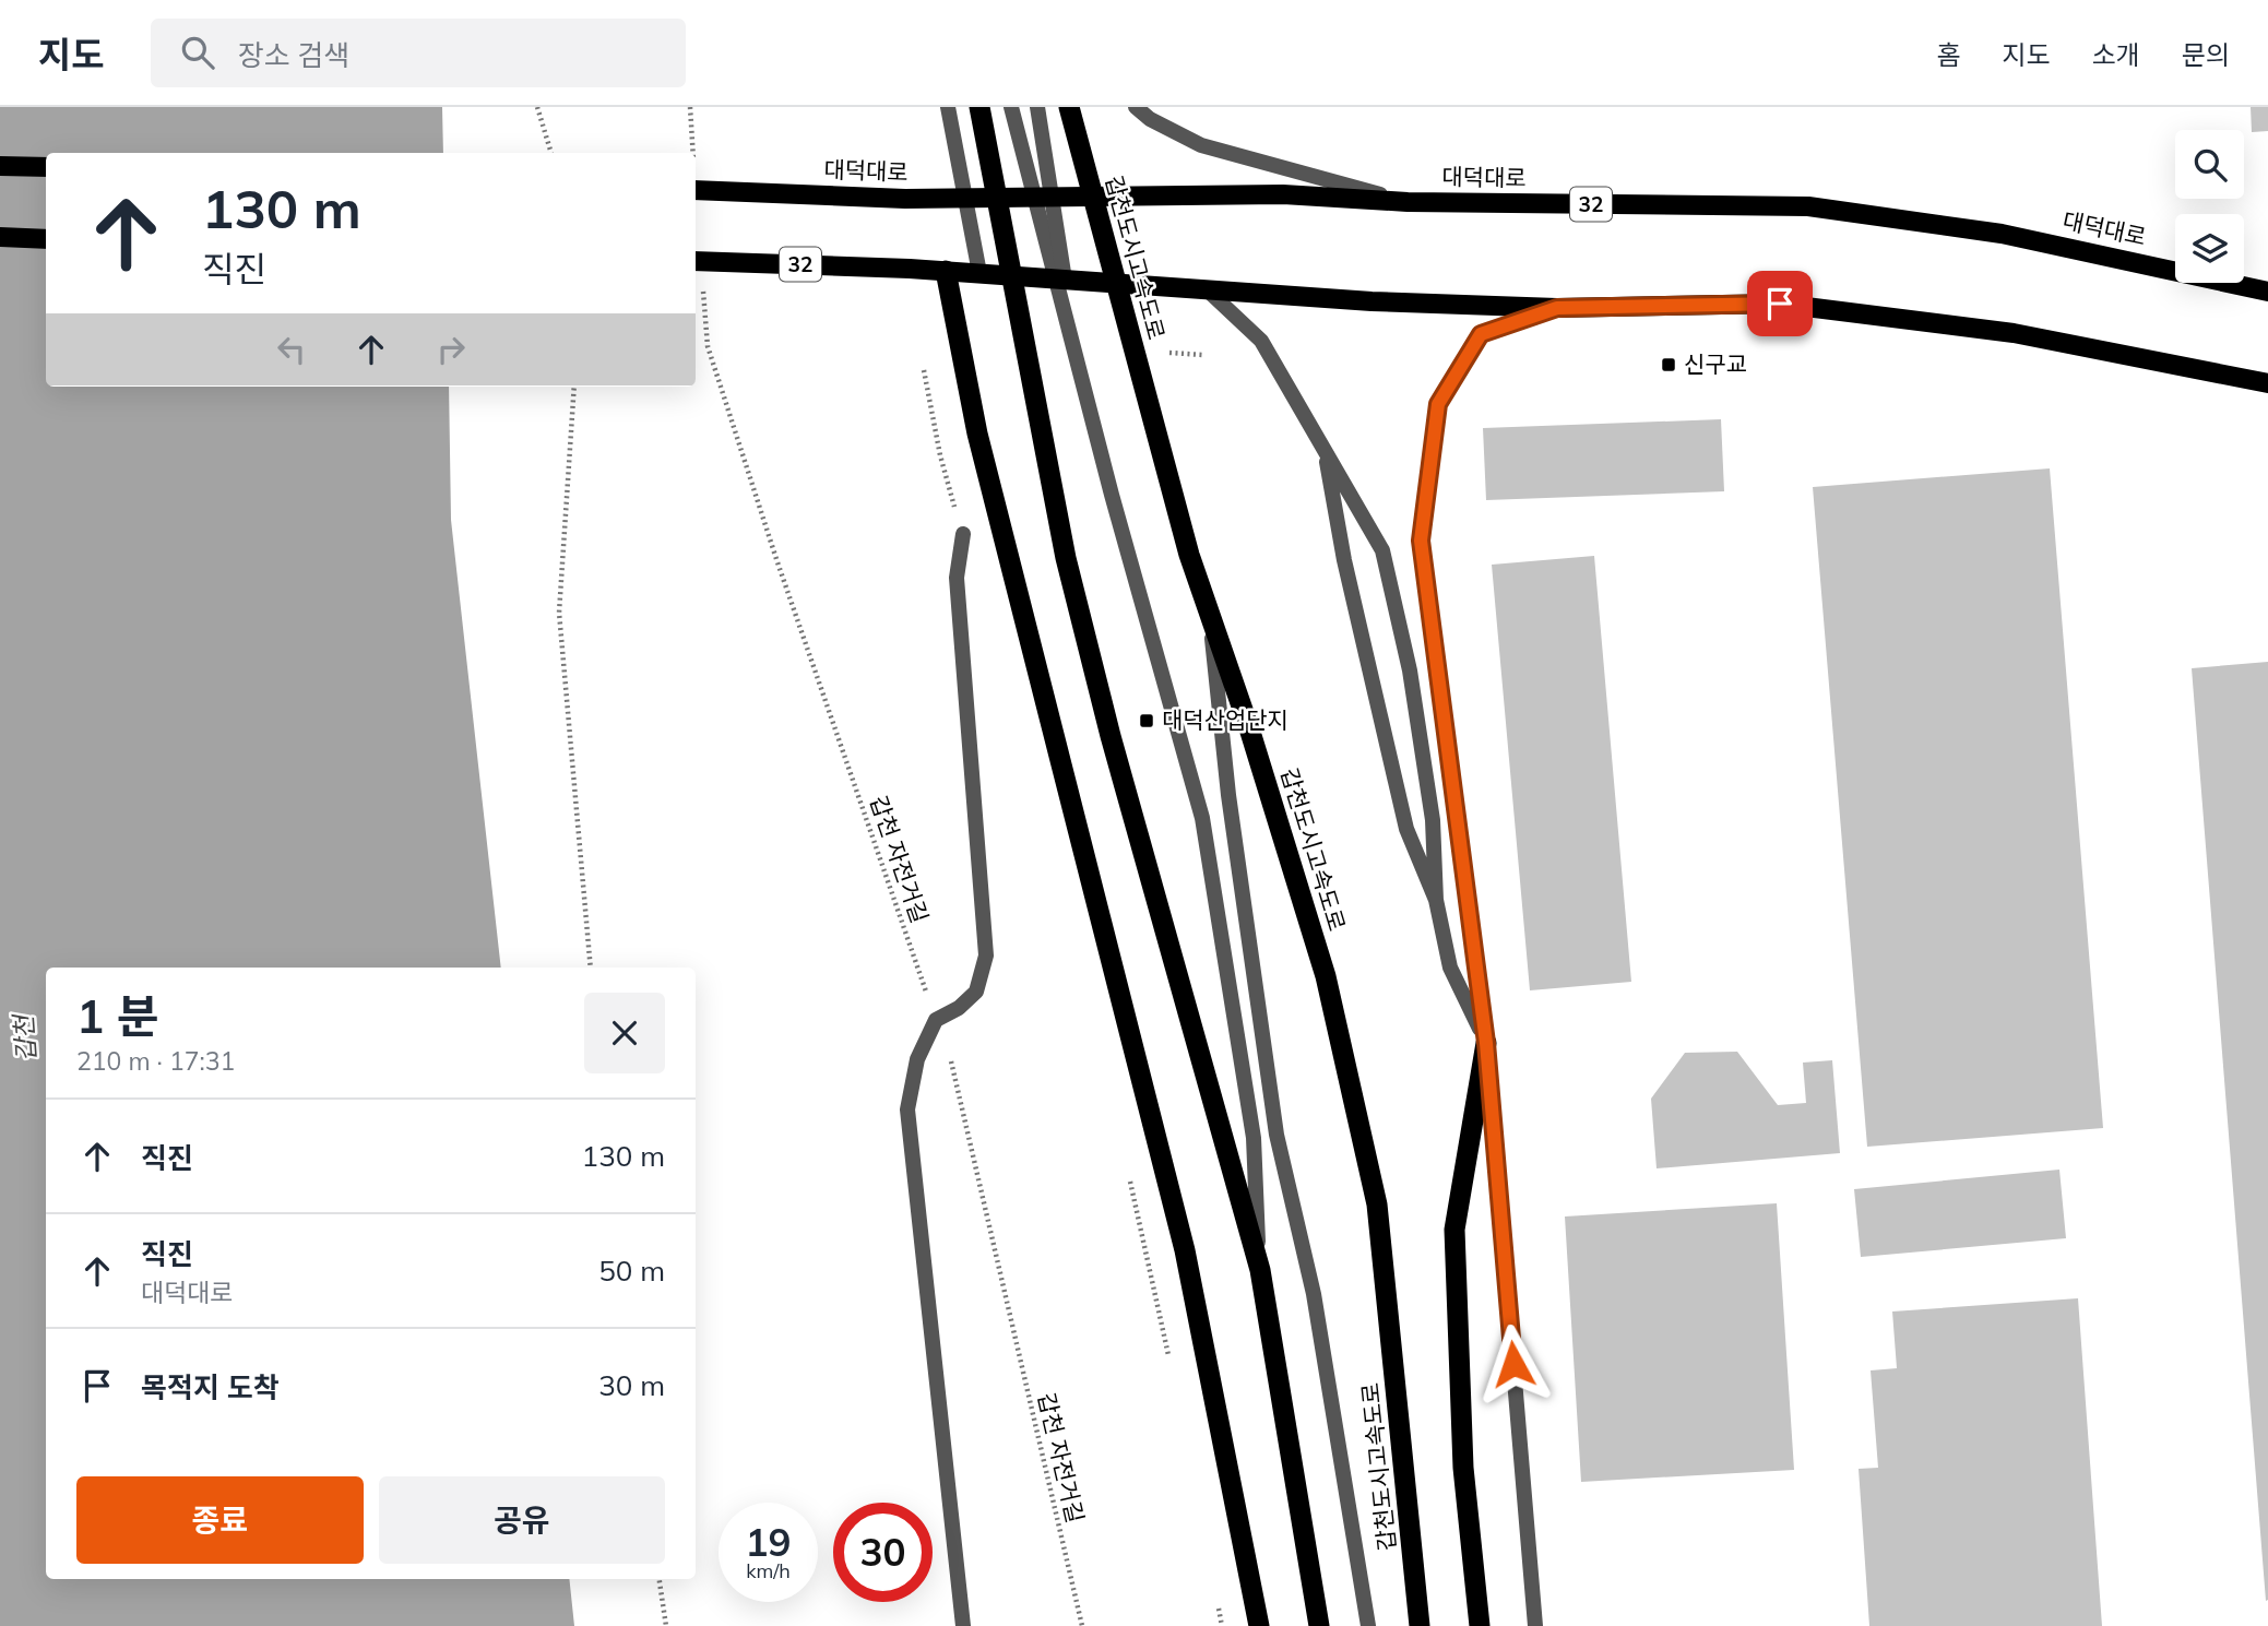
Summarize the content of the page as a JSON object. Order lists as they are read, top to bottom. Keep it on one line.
{"streets":{"highway":["갑천도시고속도로"],"main road":["대덕대로","32"],"path":["갑천 자전거길"]},"water":["갑천"],"places":{"transit":["신구교","대덕산업단지"]},"page":{"header":"지도","search":"장소 검색","nav":["홈","지도","소개","문의"],"turn":["130 m","직진"],"heading":["1 분","210 m · 17:31"],"list":[{"name":"직진","value":"130 m"},{"name":"직진","note":"대덕대로","value":"50 m"},{"name":"목적지 도착","value":"30 m"}],"buttons":["종료","공유"],"speed":"19 km/h","limit":"30"}}
